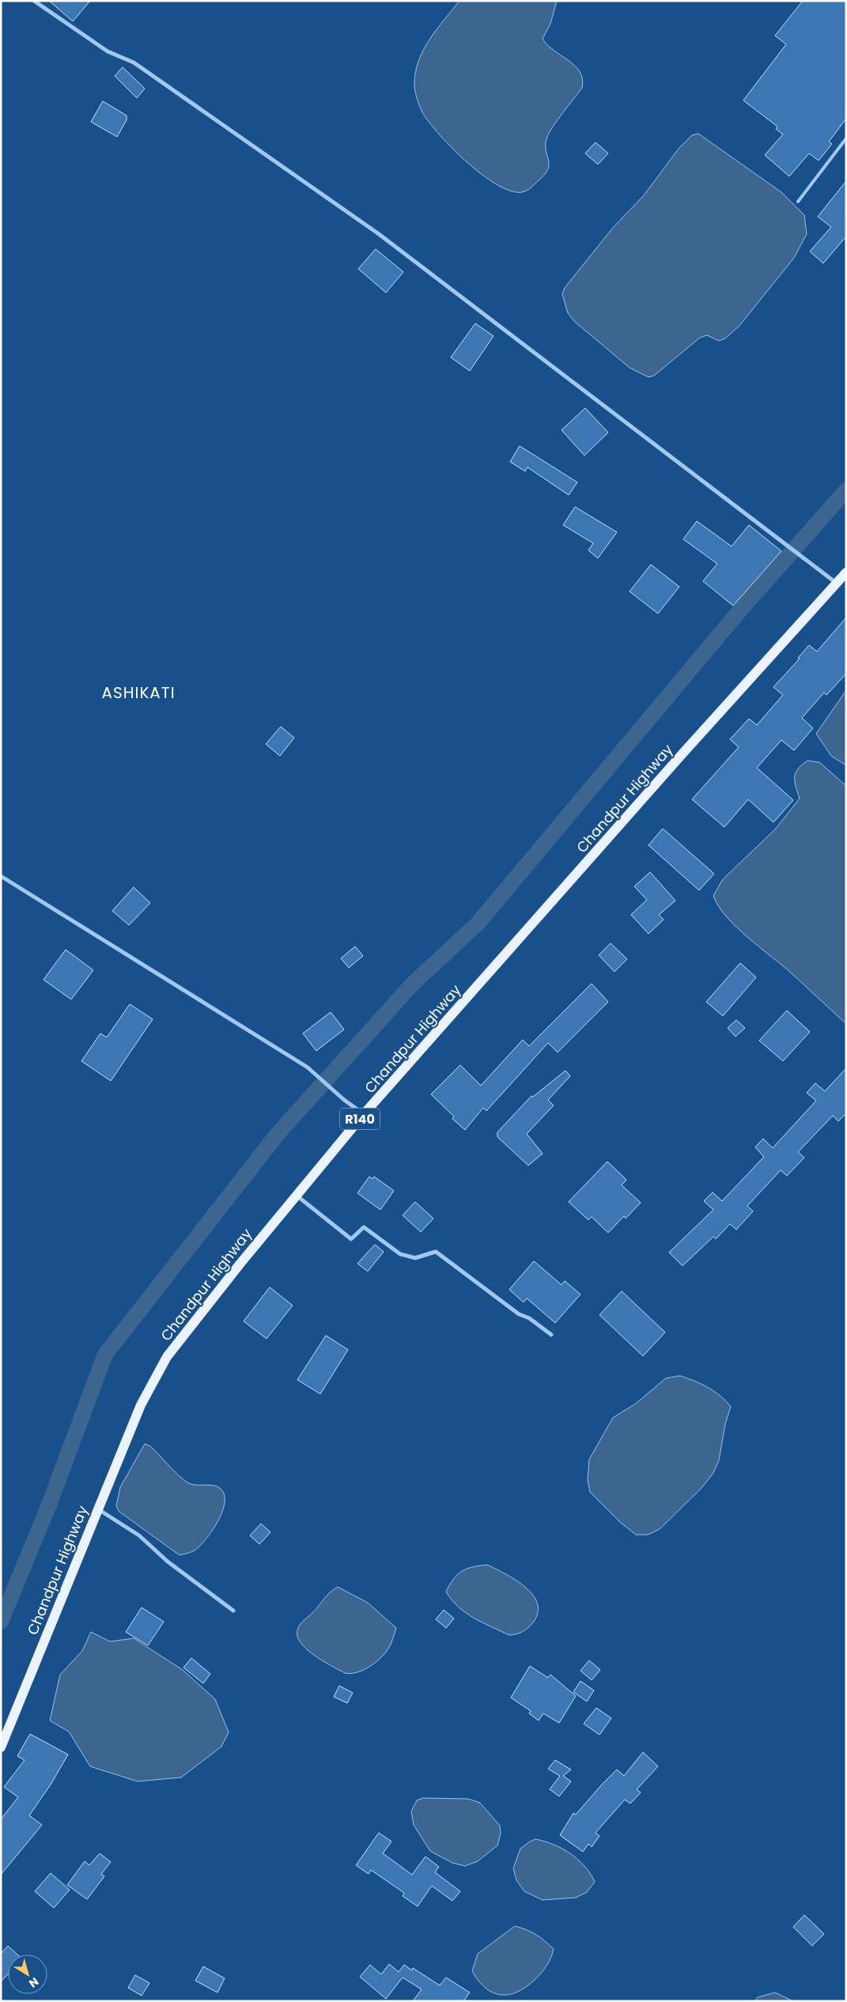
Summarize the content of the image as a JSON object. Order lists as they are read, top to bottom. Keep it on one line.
{"streets":{"main road":["Chandpur Highway","R140"]},"districts":["ASHIKATI"],"north":"bottom right"}
